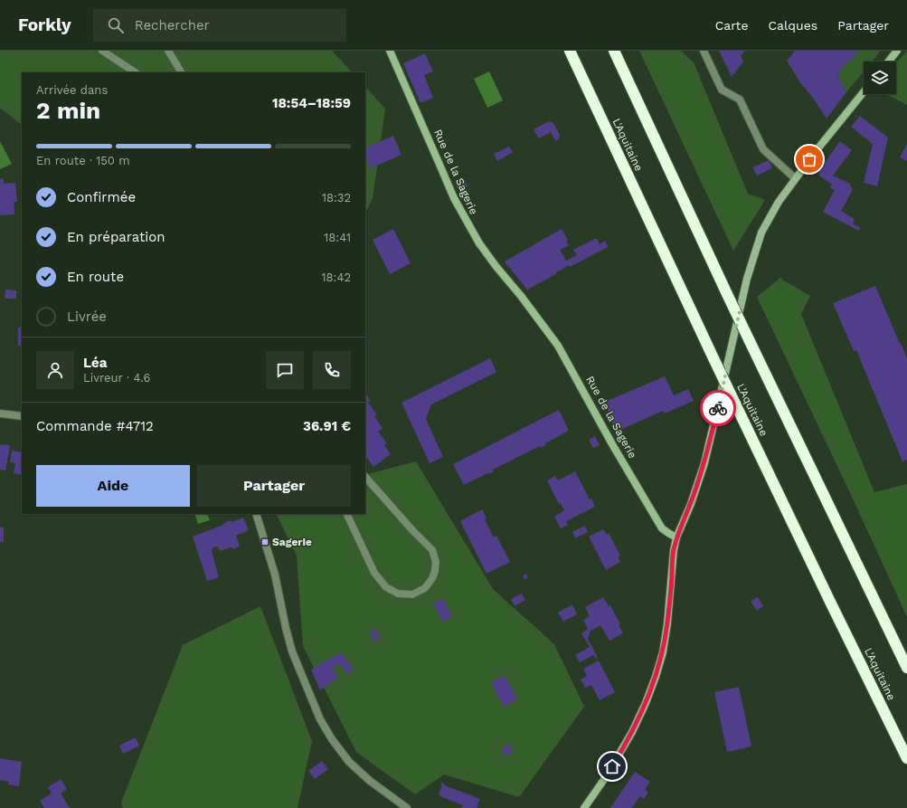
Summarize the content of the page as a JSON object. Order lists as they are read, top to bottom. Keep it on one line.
{"streets":{"highway":["L'Aquitaine"],"street":["Rue de la Sagerie"]},"places":{"transit":["Sagerie"]},"page":{"header":"Forkly","search":"Rechercher","nav":["Carte","Calques","Partager"],"heading":["2 min","Arrivée dans","18:54–18:59"],"panel":["Léa","Livreur · 4.6","Commande #4712","36.91 €"],"bar":"En route · 150 m","list":[["Confirmée","18:32"],["En préparation","18:41"],["En route","18:42"],"Livrée"],"buttons":["Aide","Partager"]}}
